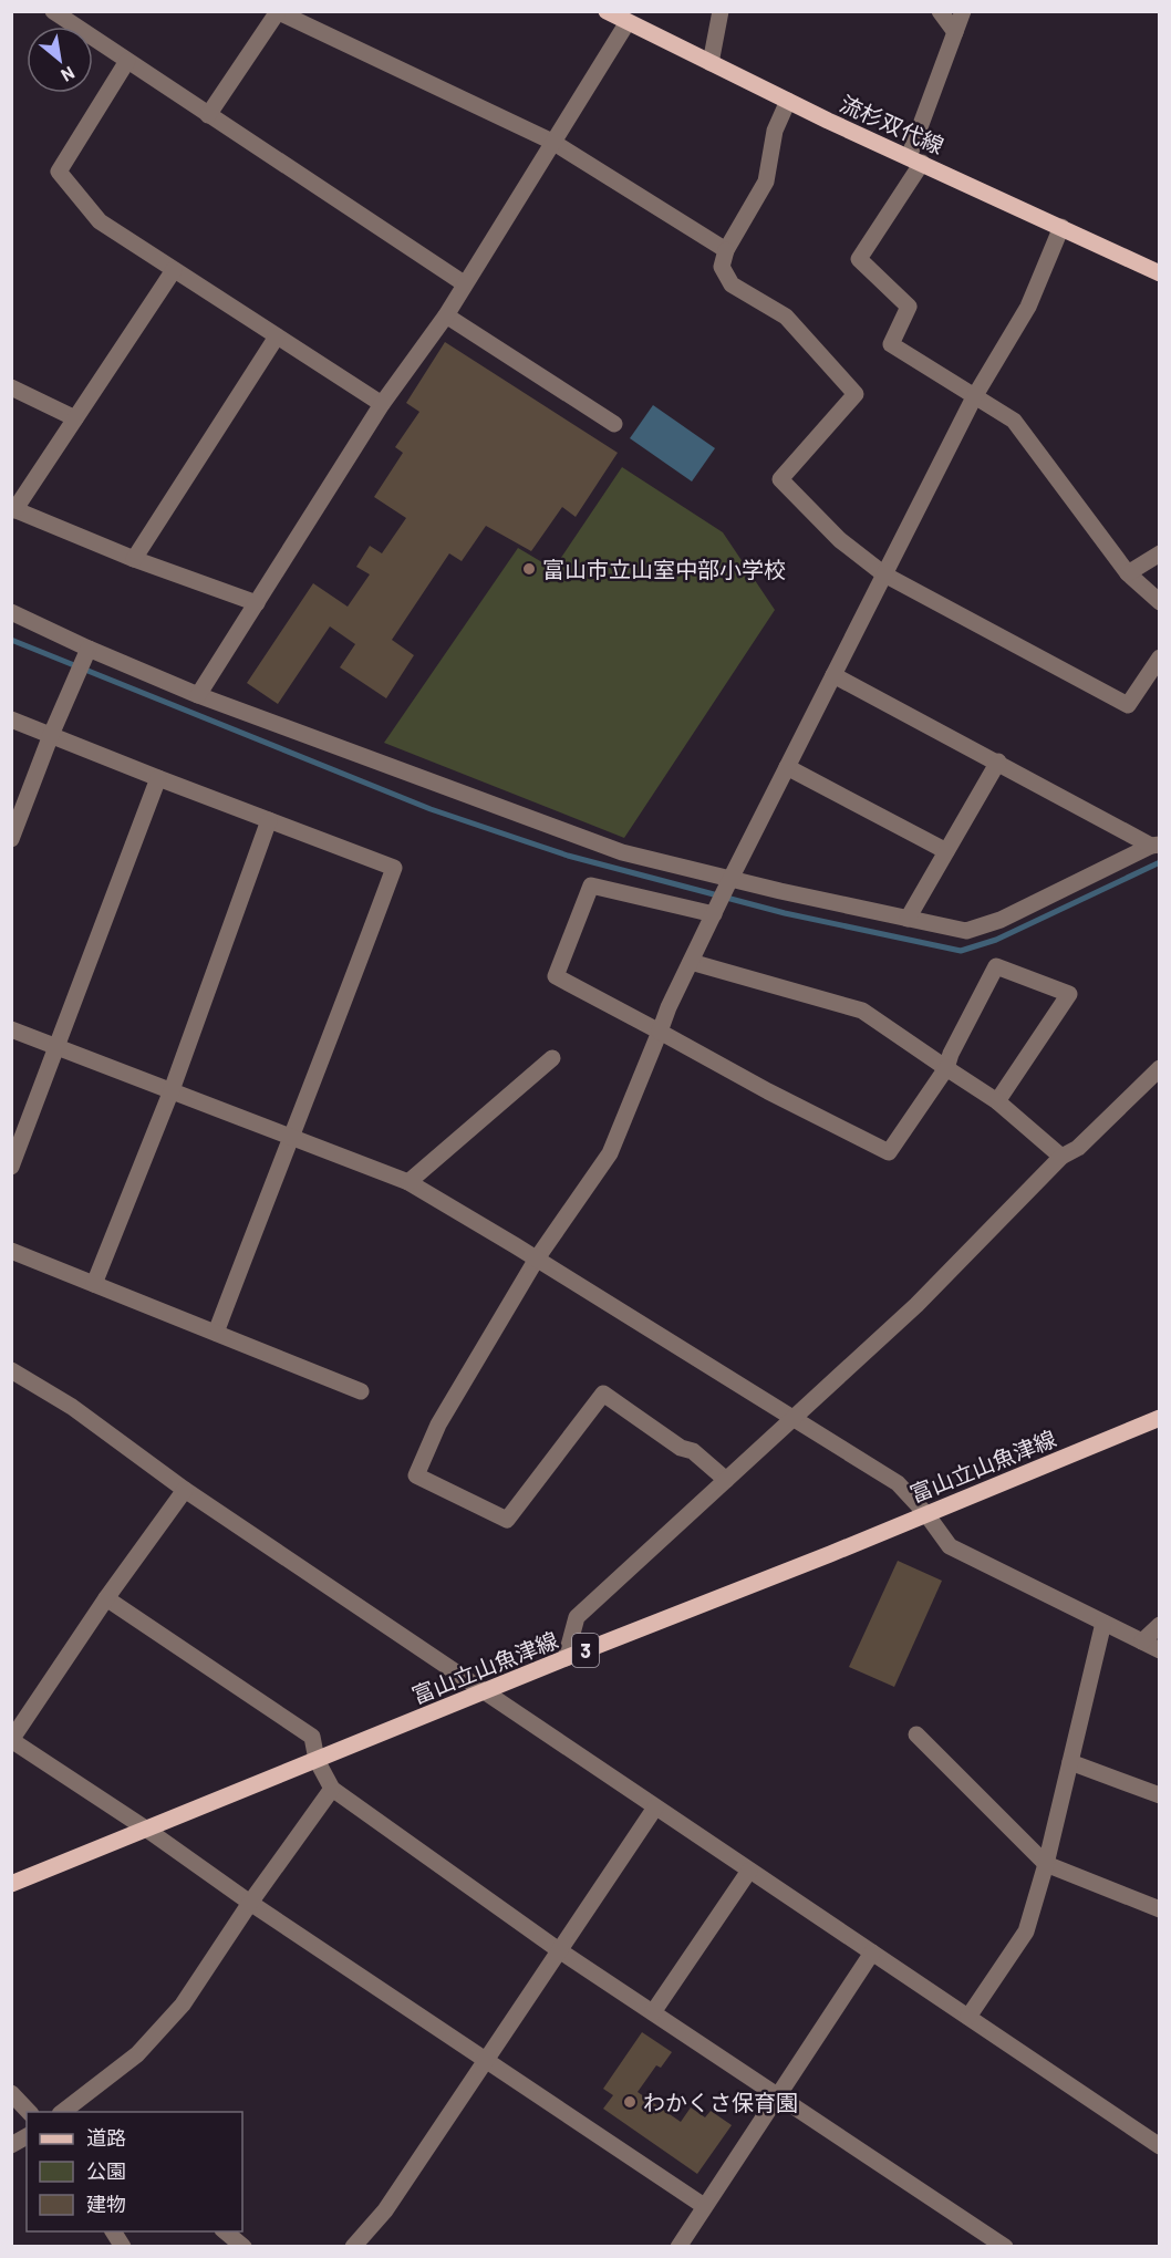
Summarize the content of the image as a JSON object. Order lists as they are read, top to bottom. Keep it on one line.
{"streets":{"main road":["流杉双代線","富山立山魚津線","3"]},"places":["富山市立山室中部小学校","わかくさ保育園"],"legend":["道路","公園","建物"],"north":"bottom right"}
